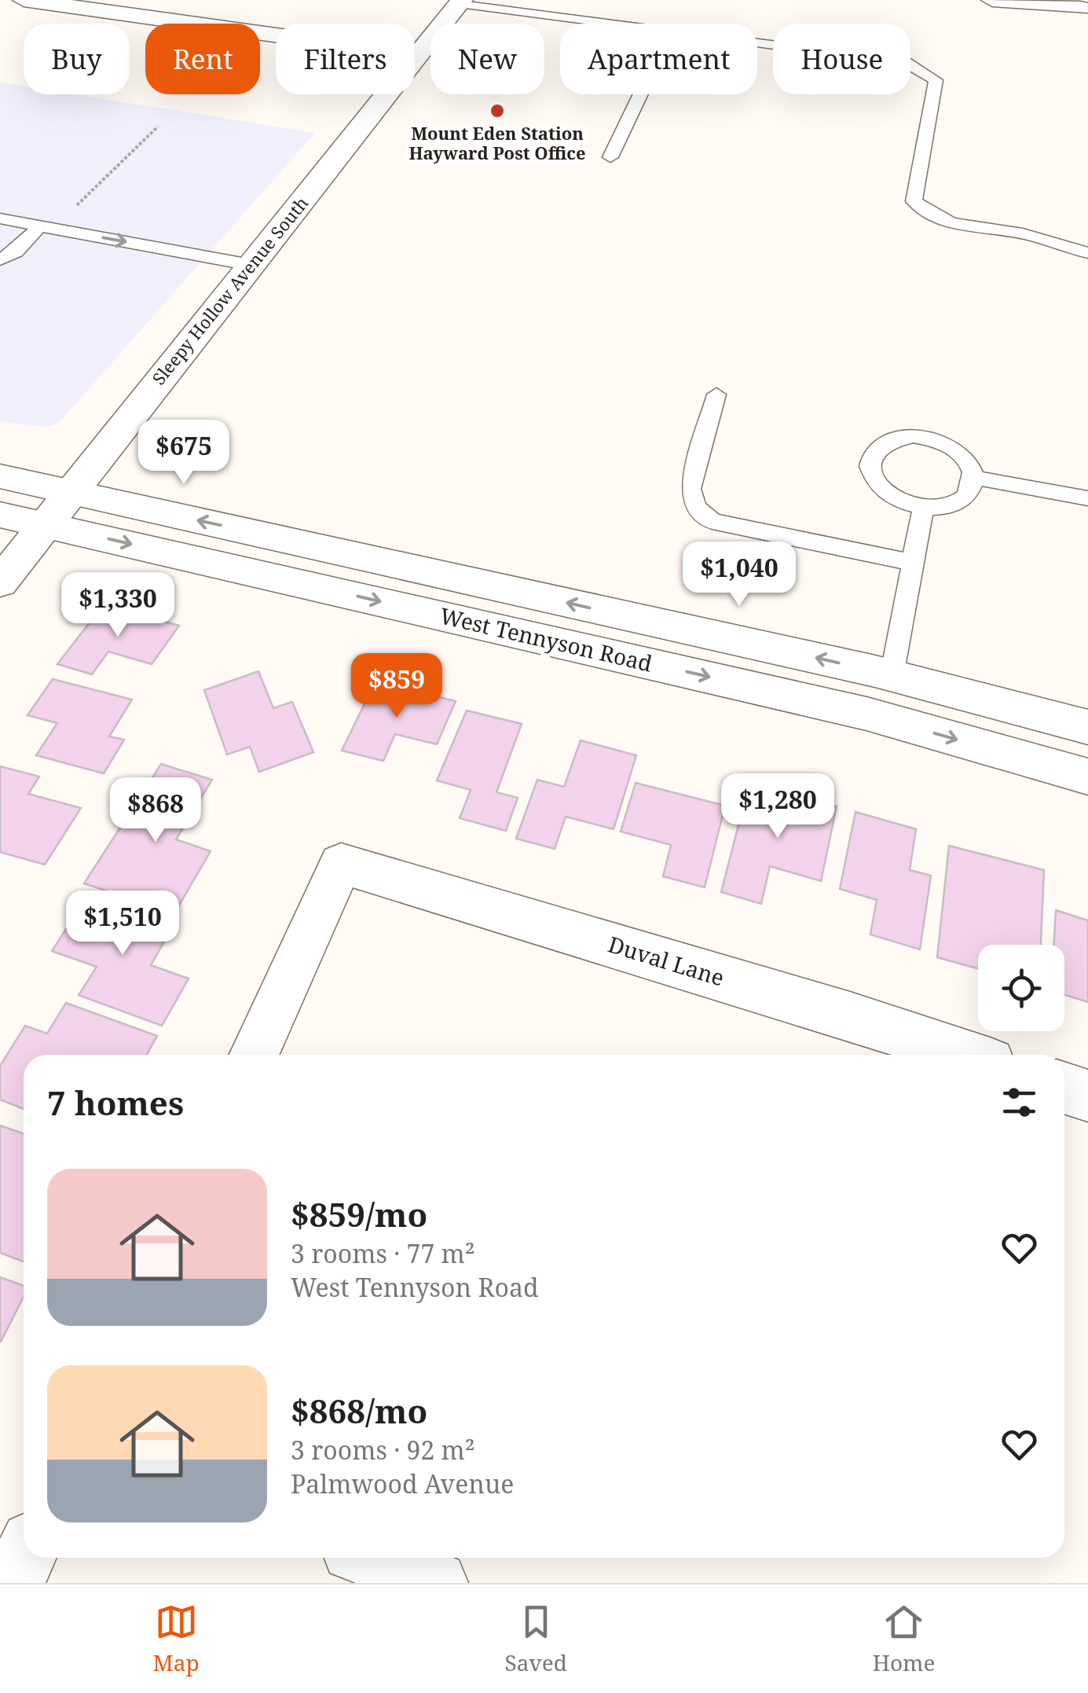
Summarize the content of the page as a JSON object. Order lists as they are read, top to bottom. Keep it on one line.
{"streets":{"street":["Sleepy Hollow Avenue South","West Tennyson Road","Duval Lane"]},"crossings":[["Sleepy Hollow Avenue South","West Tennyson Road"]],"places":["Mount Eden Station Hayward Post Office"],"page":{"chip":["Buy","Rent","Filters","New","Apartment","House"],"price":["$675","$1,040","$1,330","$859","$1,280","$868","$1,510"],"heading":"7 homes","list":[{"name":"$859/mo","note":"3 rooms · 77 m² · West Tennyson Road"},{"name":"$868/mo","note":"3 rooms · 92 m² · Palmwood Avenue"}],"tabs":["Map","Saved","Home"]}}
